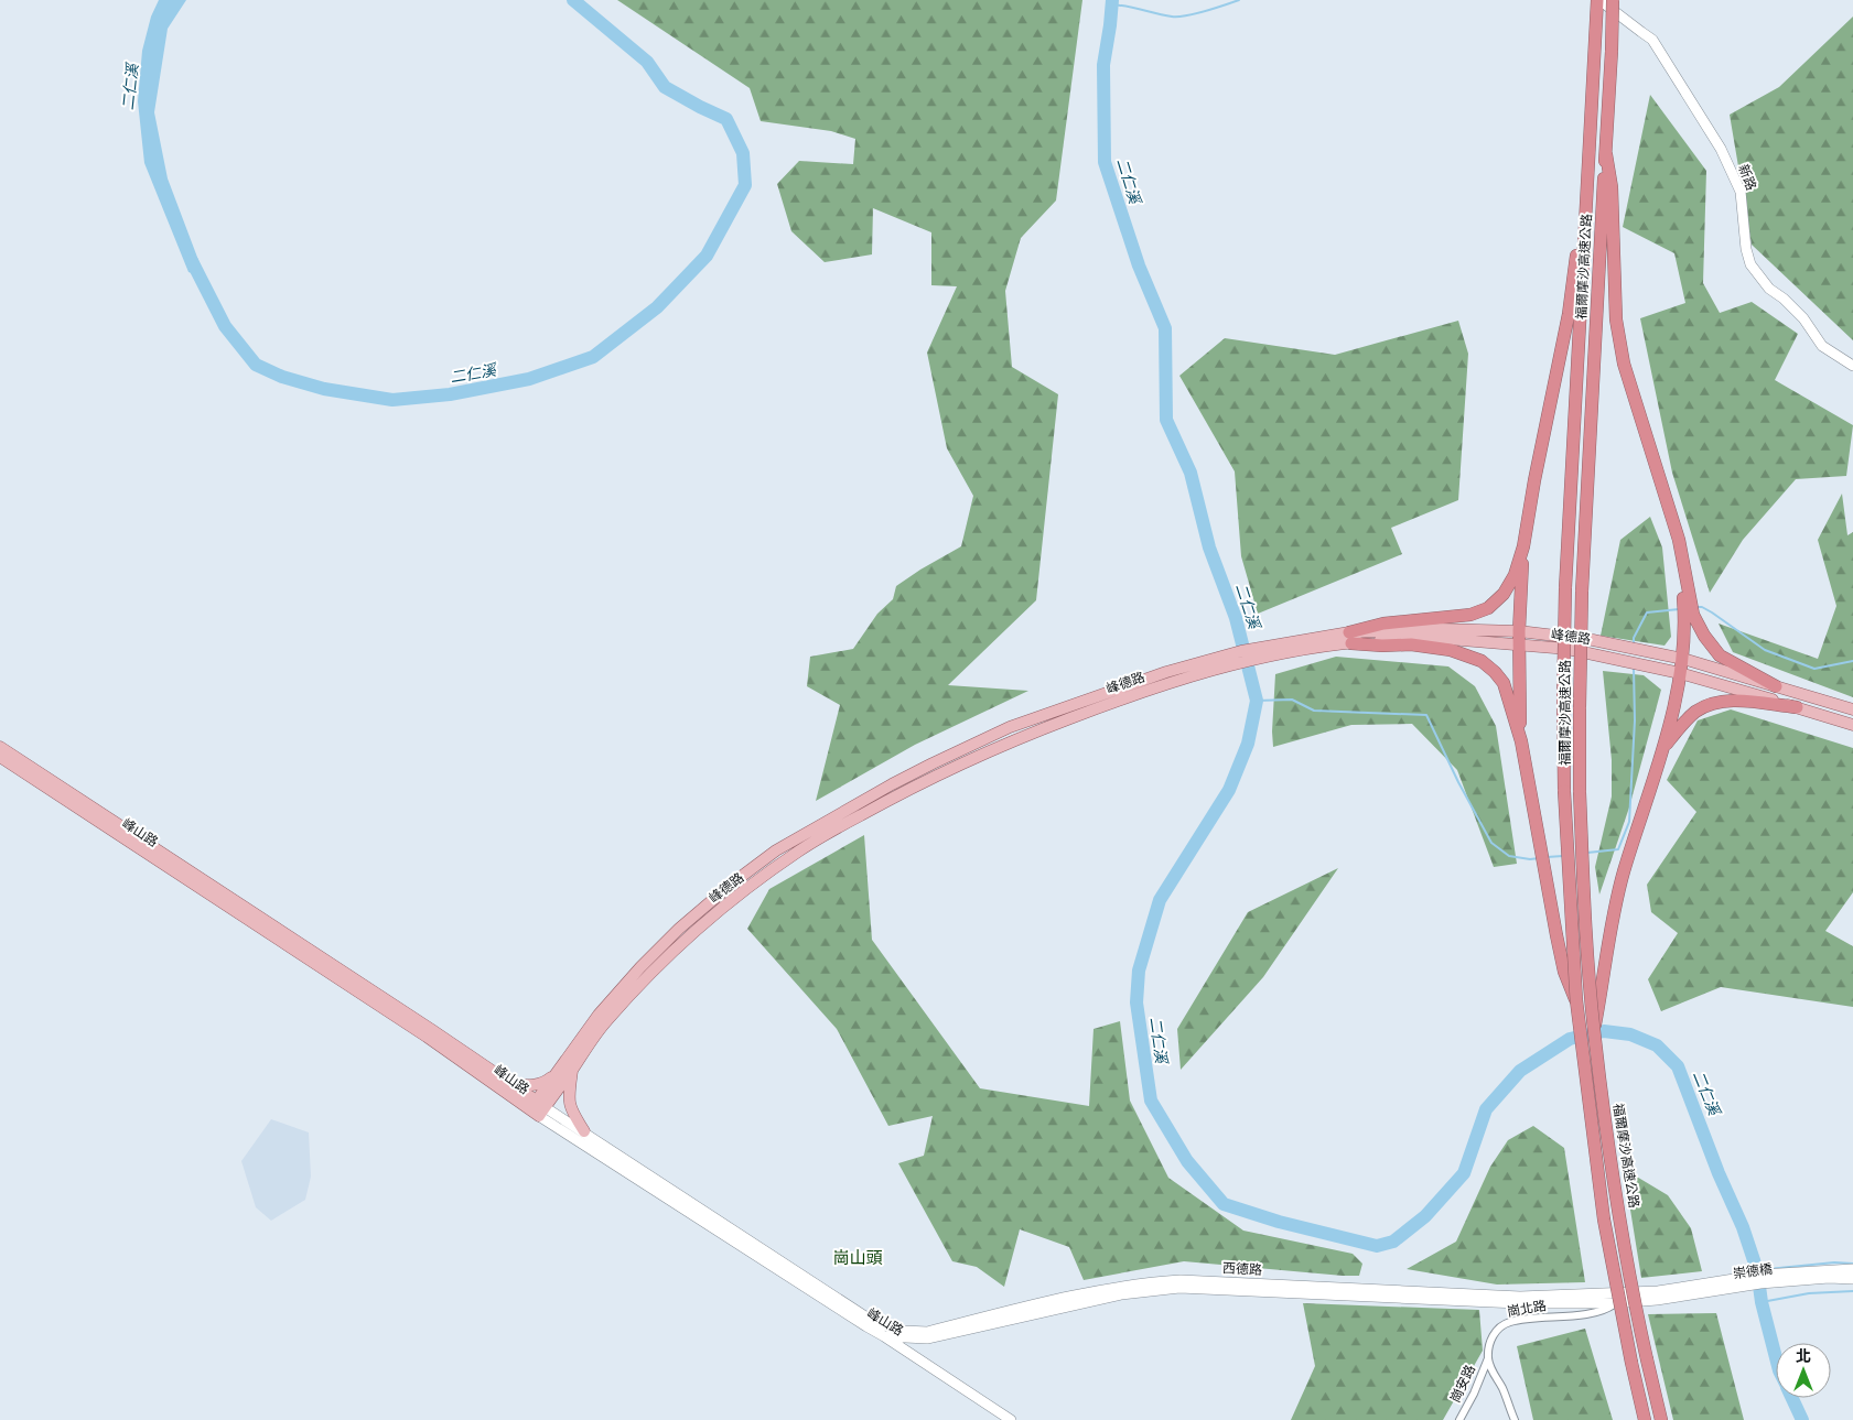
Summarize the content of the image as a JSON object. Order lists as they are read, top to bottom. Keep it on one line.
{"streets":{"highway":["福爾摩沙高速公路"],"main road":["峰德路","峰山路"],"street":["新路","西德路","崇德橋","崗北路","崗安路"]},"crossings":[["新路","福爾摩沙高速公路"],["峰德路","峰山路"],["峰山路","西德路"],["西德路","崇德橋"],["西德路","崗北路"],["崗北路","崗安路"]],"districts":["崗山頭"],"water":["二仁溪"],"north":"top"}
